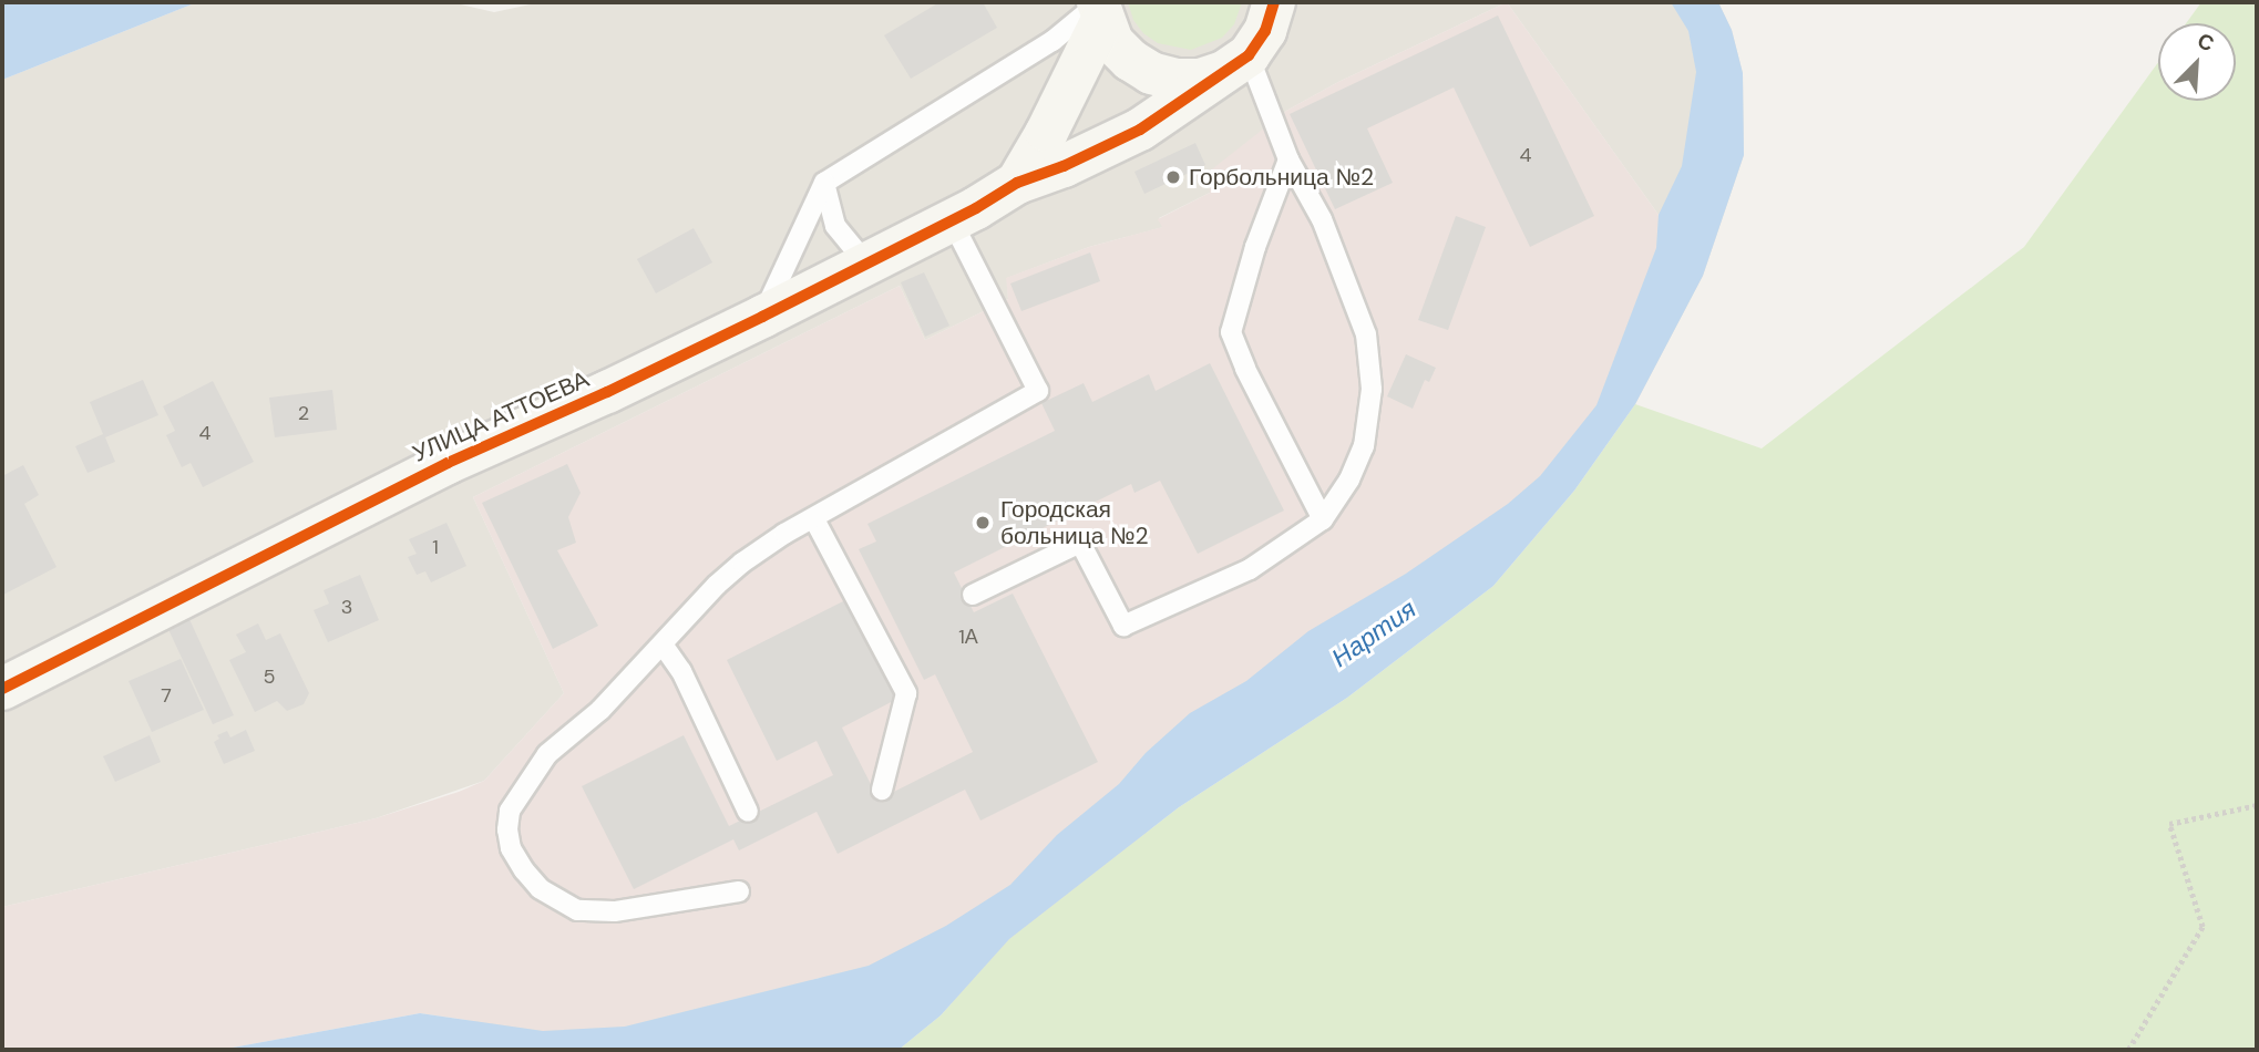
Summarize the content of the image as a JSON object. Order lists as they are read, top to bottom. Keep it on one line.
{"streets":{"street":["УЛИЦА АТТОЕВА"]},"water":["Нартия"],"places":["Горбольница №2","Городская больница №2"],"house_numbers":["4","2","4","1","3","1А","5","7"],"north":"top right"}
